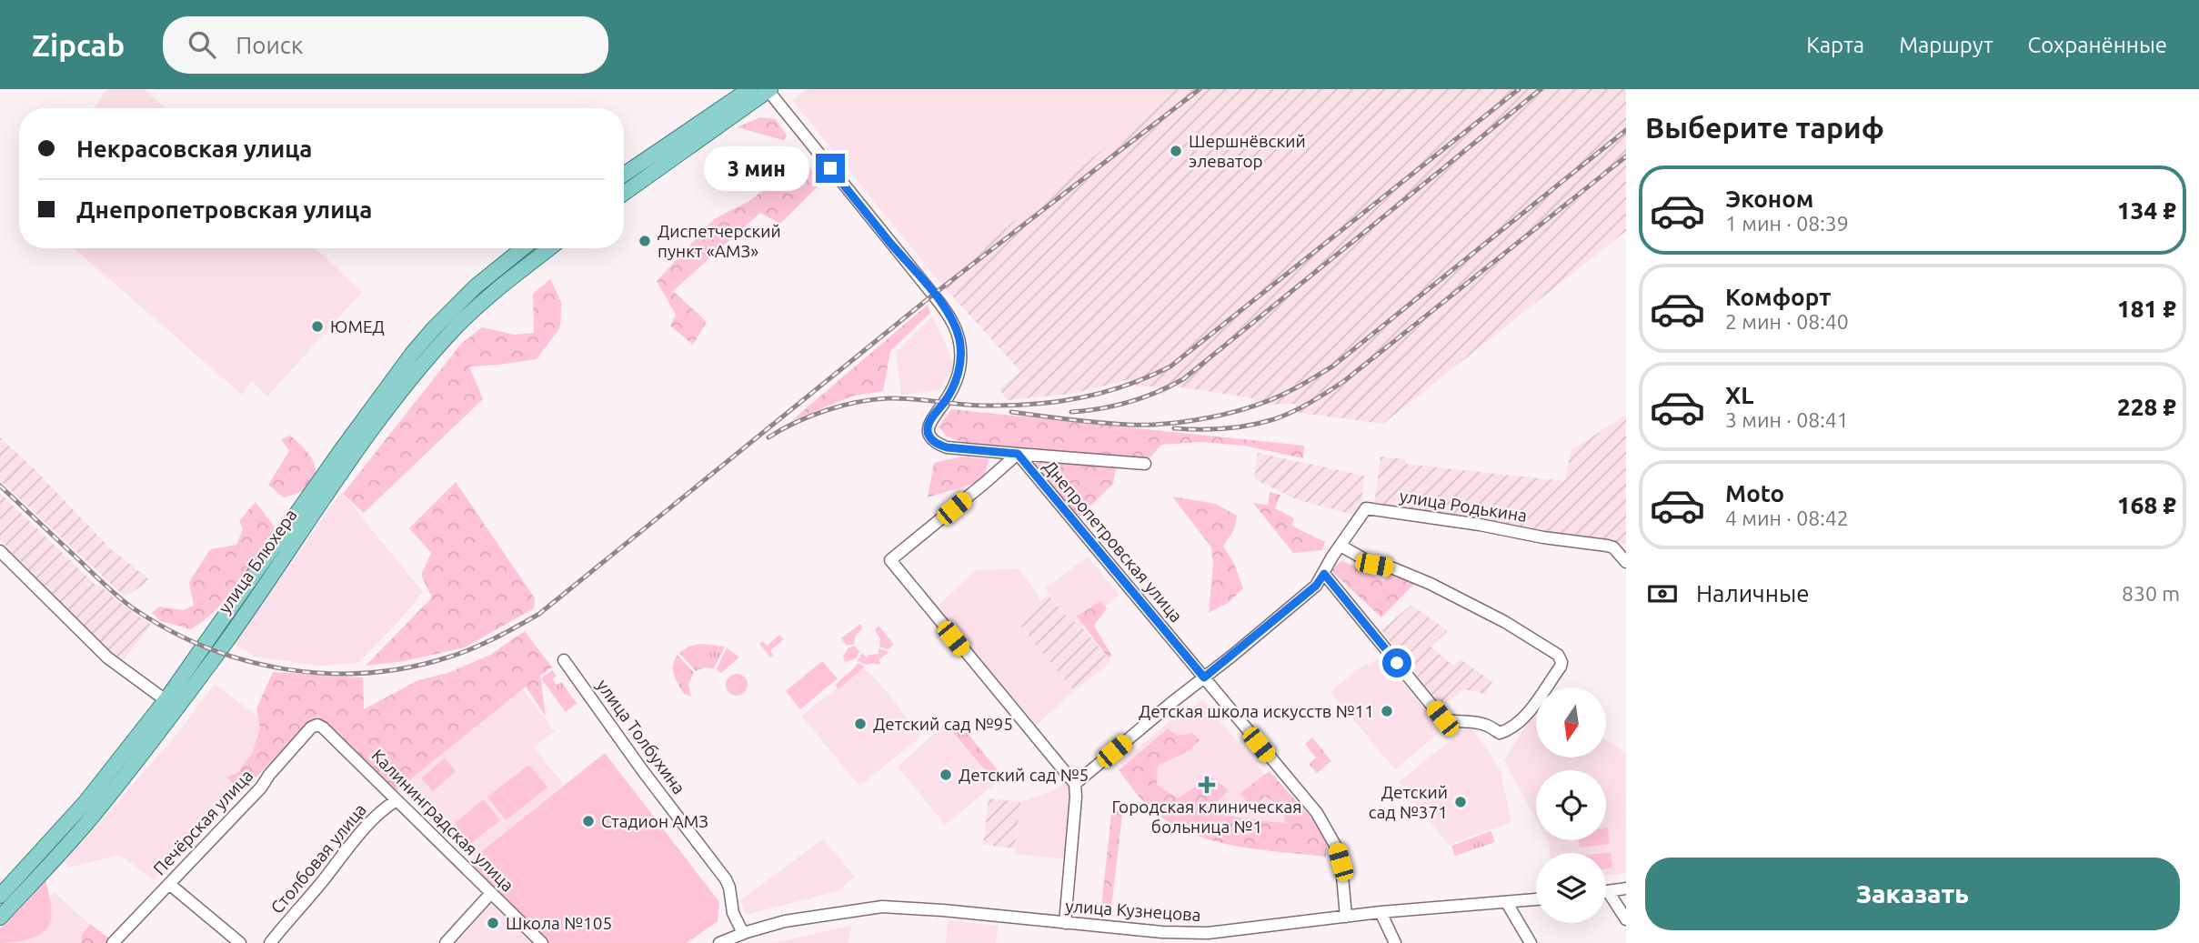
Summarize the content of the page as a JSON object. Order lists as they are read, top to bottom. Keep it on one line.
{"streets":{"main road":["улица Блюхера"],"street":["улица Родькина","Днепропетровская улица","улица Толбухина","Калининградская улица","Печёрская улица","Столбовая улица","улица Кузнецова"]},"crossings":[["улица Родькина","Днепропетровская улица"],["Днепропетровская улица","улица Кузнецова"],["улица Толбухина","улица Кузнецова"],["Калининградская улица","Печёрская улица"],["Калининградская улица","Столбовая улица"]],"places":{"other":["Шершнёвский элеватор","Диспетчерский пункт «АМЗ»","ЮМЕД","Детская школа искусств №11","Детский сад №95","Детский сад №5","Детский сад №371","Стадион АМЗ","Школа №105"],"health":["Городская клиническая больница №1"]},"north":"bottom","page":{"header":"Zipcab","search":"Поиск","nav":["Карта","Маршрут","Сохранённые"],"heading":"Выберите тариф","banner":["Некрасовская улица","Днепропетровская улица"],"bubble":"3 мин","list":[{"name":"Эконом","note":"1 мин · 08:39","value":"134 ₽"},{"name":"Комфорт","note":"2 мин · 08:40","value":"181 ₽"},{"name":"XL","note":"3 мин · 08:41","value":"228 ₽"},{"name":"Moto","note":"4 мин · 08:42","value":"168 ₽"}],"pay":["Наличные","830 m"],"buttons":"Заказать"}}
